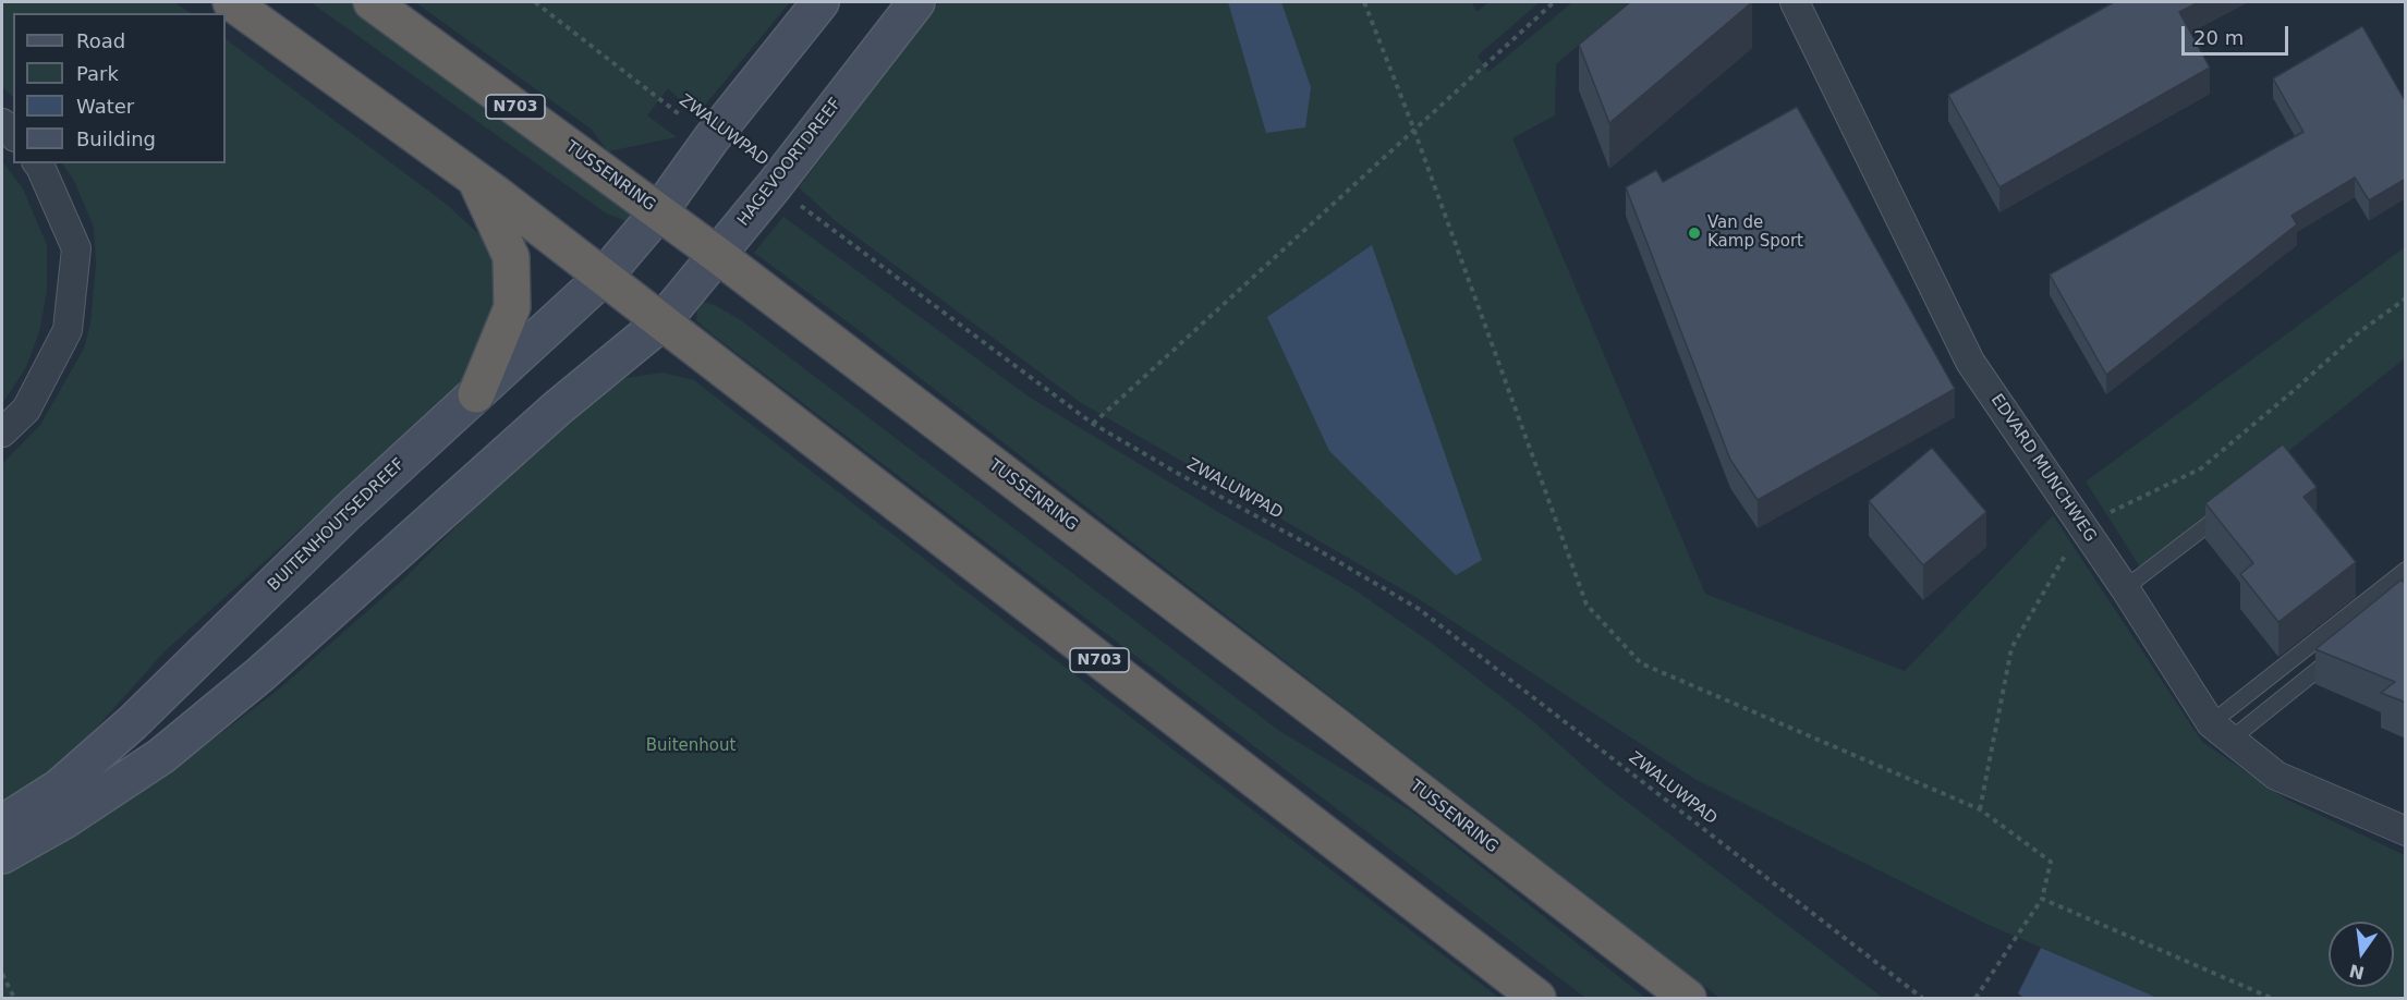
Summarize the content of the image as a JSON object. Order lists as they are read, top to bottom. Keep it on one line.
{"streets":{"highway":["N703","TUSSENRING"],"main road":["HAGEVOORTDREEF","BUITENHOUTSEDREEF"],"street":["EDVARD MUNCHWEG"],"path":["ZWALUWPAD"]},"crossings":[["N703","HAGEVOORTDREEF"],["N703","BUITENHOUTSEDREEF"],["ZWALUWPAD","HAGEVOORTDREEF"],["HAGEVOORTDREEF","TUSSENRING"],["TUSSENRING","BUITENHOUTSEDREEF"]],"parks":["Buitenhout"],"places":["Van de Kamp Sport"],"legend":["Road","Park","Water","Building"],"scale_bar":"20 m","north":"bottom"}
